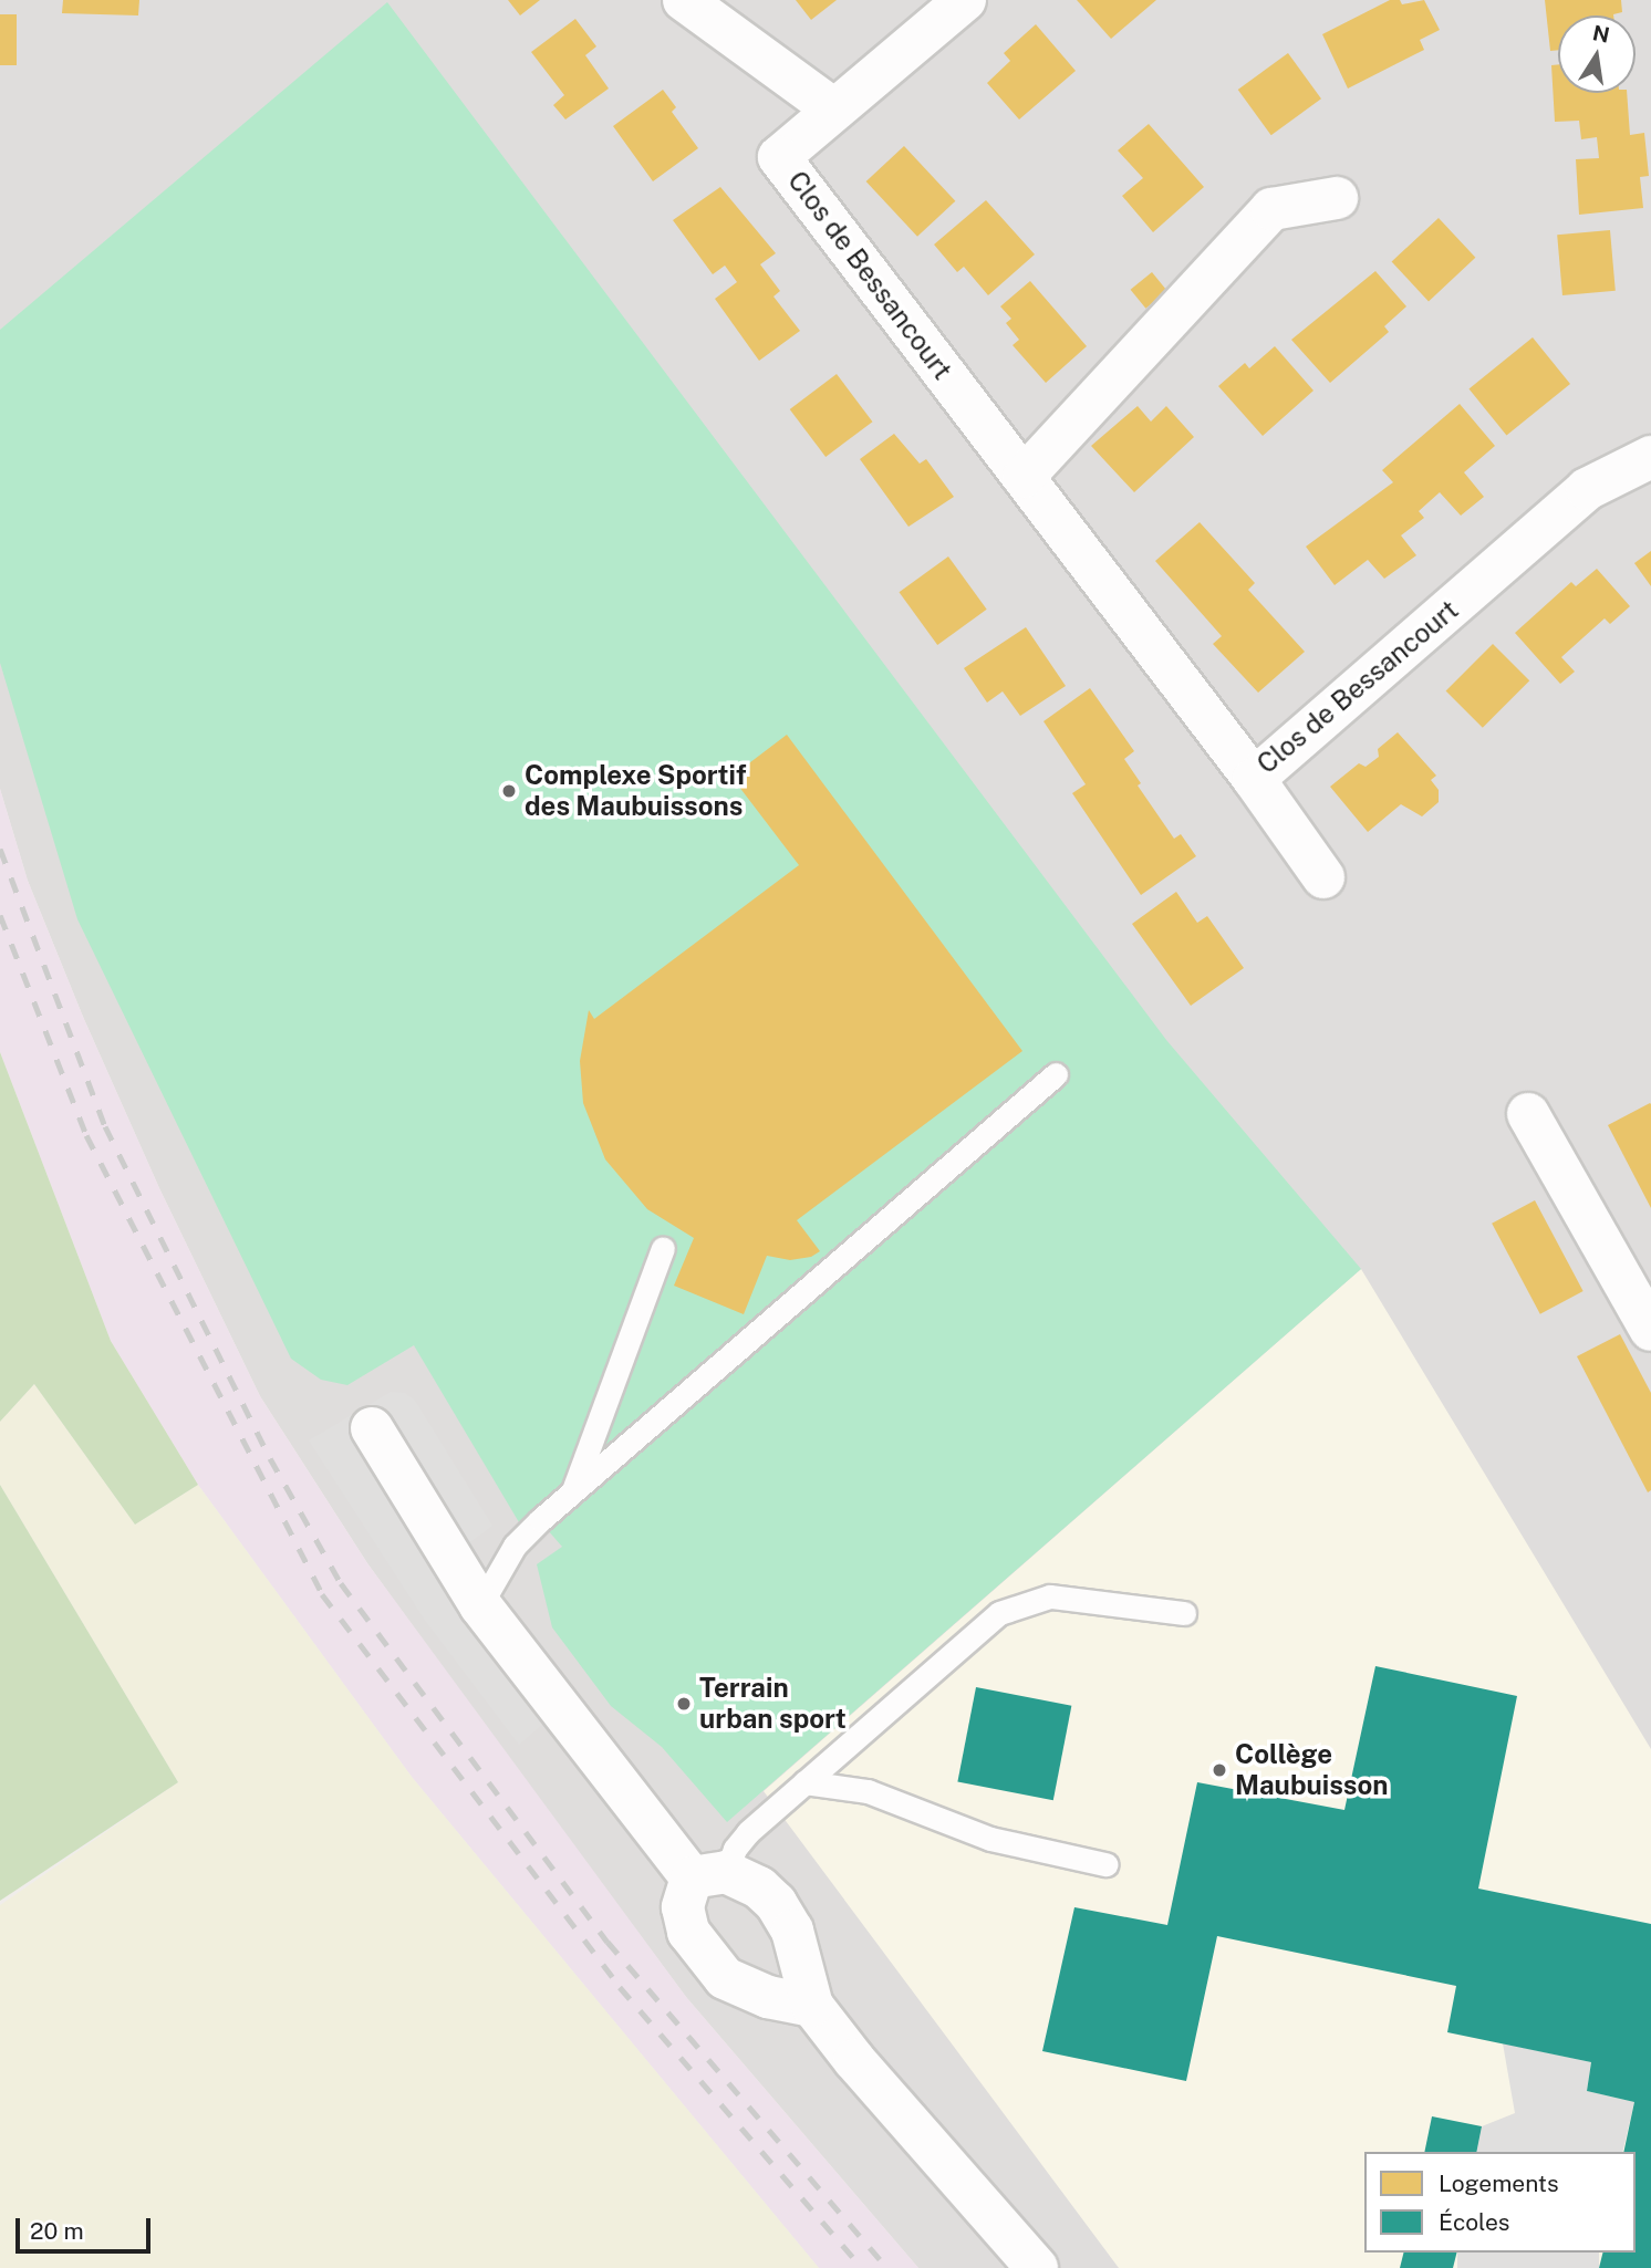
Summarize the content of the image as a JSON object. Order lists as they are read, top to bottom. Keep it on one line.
{"streets":{"street":["Clos de Bessancourt"]},"places":["Complexe Sportif des Maubuissons","Terrain urban sport","Collège Maubuisson"],"legend":["Logements","Écoles"],"scale_bar":"20 m","north":"top"}
